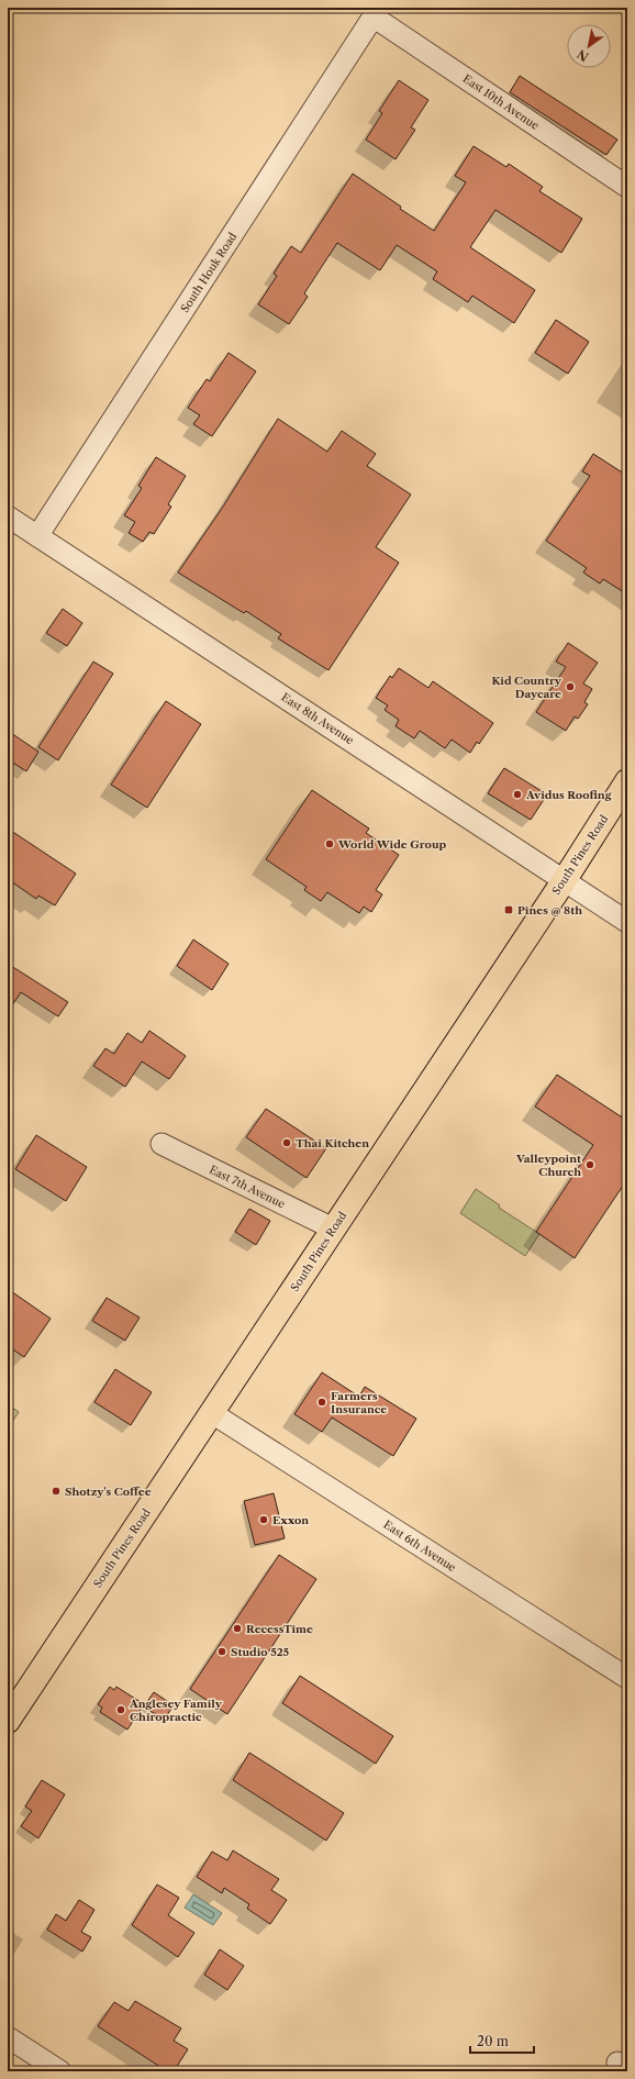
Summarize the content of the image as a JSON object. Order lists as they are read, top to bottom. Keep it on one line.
{"streets":{"main road":["South Pines Road"],"street":["East 10th Avenue","South Houk Road","East 8th Avenue","East 7th Avenue","East 6th Avenue"]},"crossings":[["East 10th Avenue","South Houk Road"],["South Houk Road","East 8th Avenue"],["East 8th Avenue","South Pines Road"],["South Pines Road","East 7th Avenue"],["South Pines Road","East 6th Avenue"]],"places":{"other":["Kid Country Daycare","Avidus Roofing","World Wide Group","Thai Kitchen","Valleypoint Church","Farmers Insurance","Shotzy's Coffee","Exxon","RecessTime","Studio 525","Anglesey Family Chiropractic"],"transit":["Pines @ 8th"]},"scale_bar":"20 m","north":"bottom left"}
